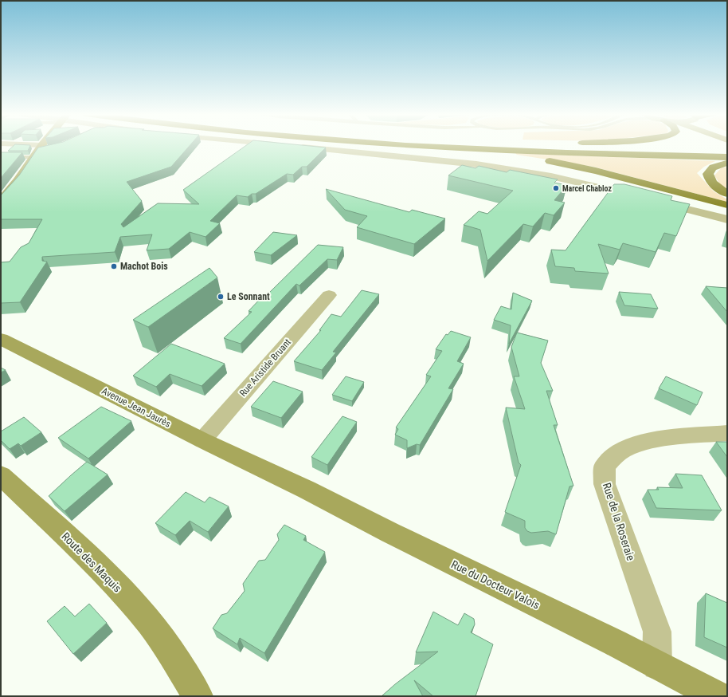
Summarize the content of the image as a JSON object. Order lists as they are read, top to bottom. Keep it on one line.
{"streets":{"main road":["Avenue Jean Jaurès","Route des Maquis","Rue du Docteur Valois"],"street":["Rue Aristide Bruant","Rue de la Roseraie"]},"crossings":[["Rue Aristide Bruant","Avenue Jean Jaurès"],["Avenue Jean Jaurès","Rue du Docteur Valois"],["Rue de la Roseraie","Rue du Docteur Valois"]],"places":["Marcel Chabloz","Machot Bois","Le Sonnant"]}
